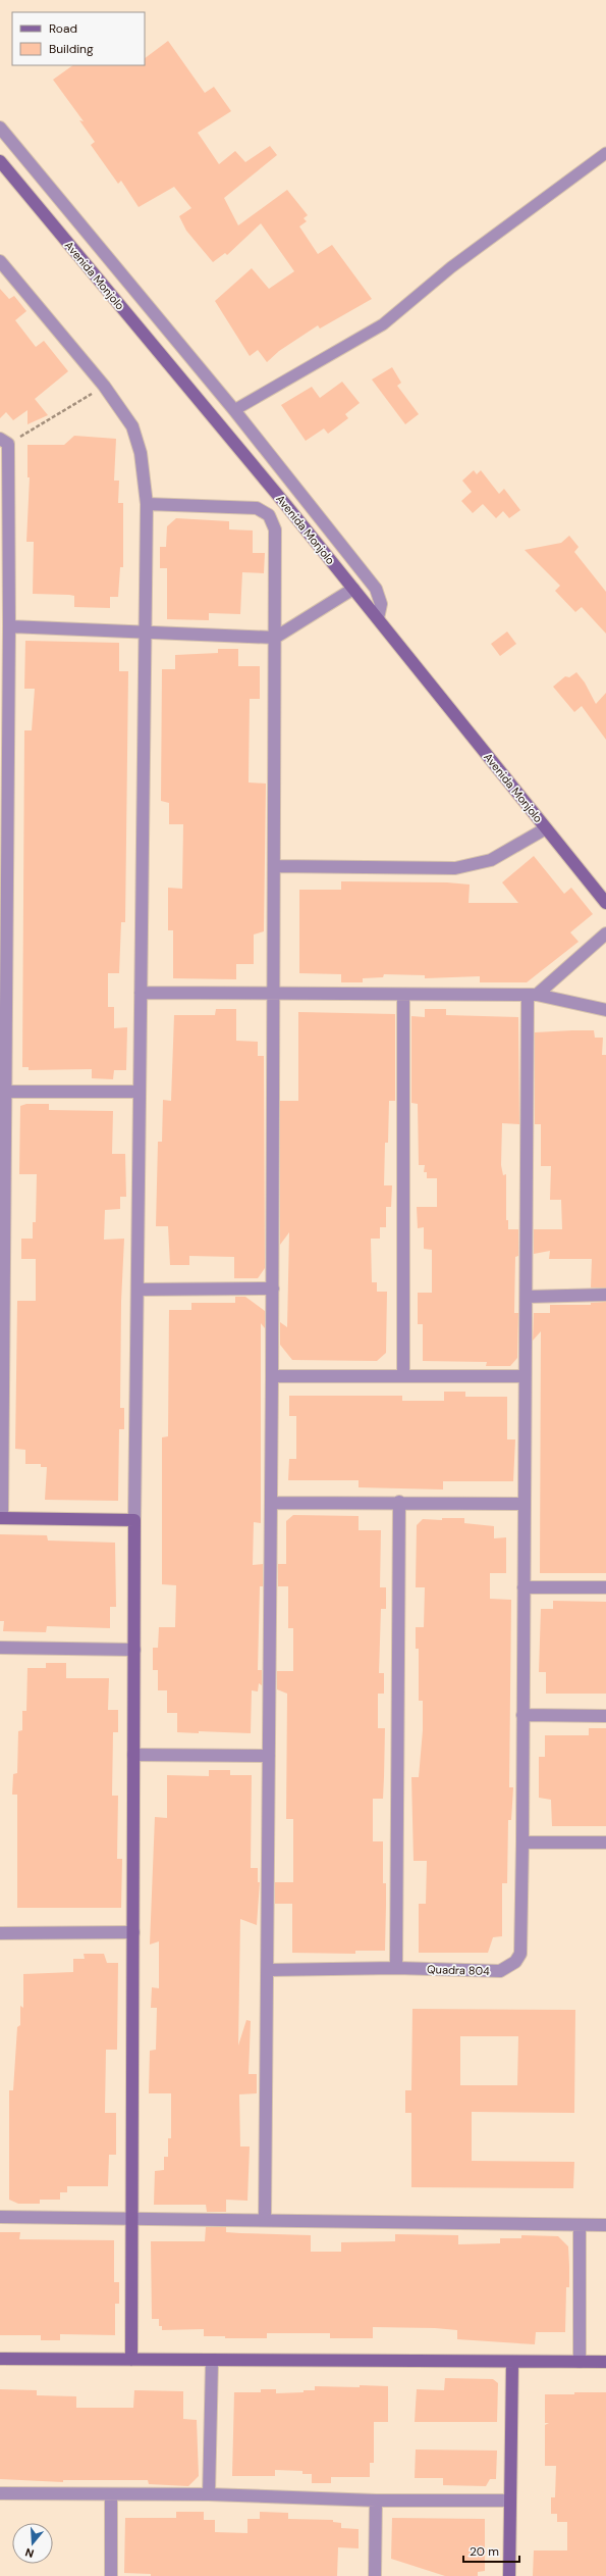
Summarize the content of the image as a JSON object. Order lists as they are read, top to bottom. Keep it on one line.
{"streets":{"street":["Avenida Monjolo","Quadra 804"]},"legend":["Road","Building"],"scale_bar":"20 m","north":"bottom"}
